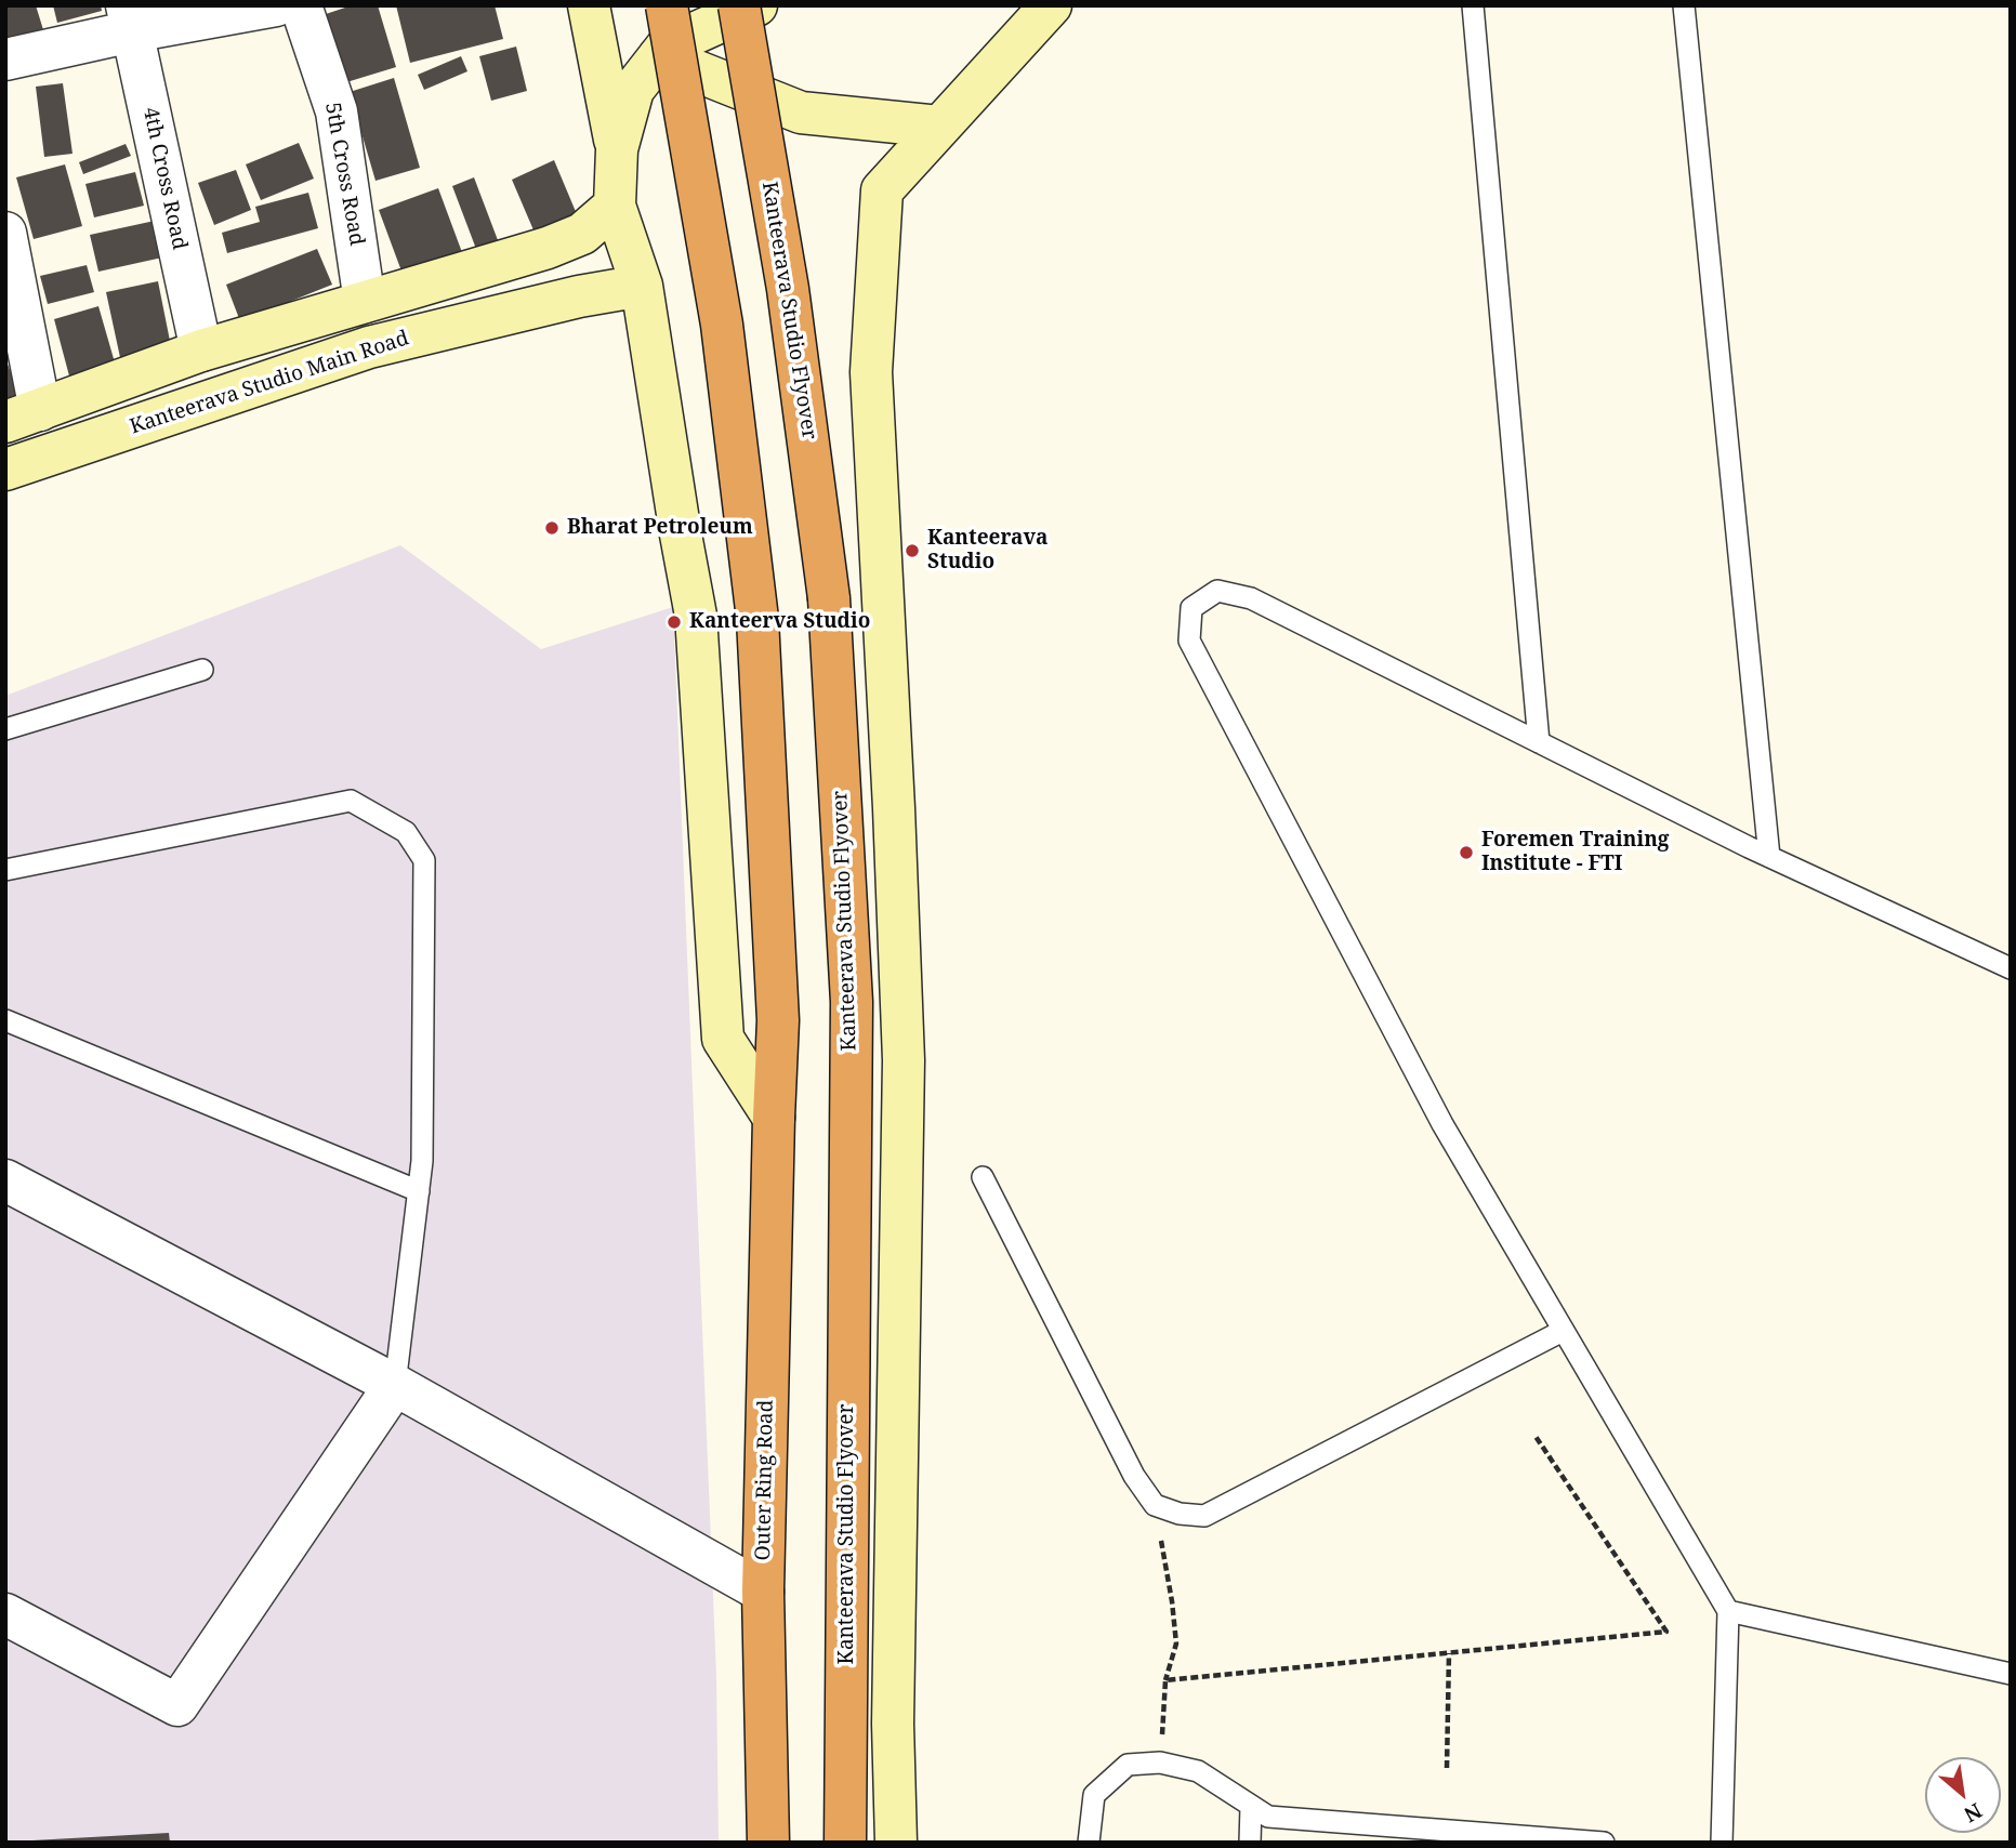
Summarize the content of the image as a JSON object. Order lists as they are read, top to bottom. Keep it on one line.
{"streets":{"highway":["Kanteerava Studio Flyover","Outer Ring Road"],"main road":["Kanteerava Studio Main Road"],"street":["5th Cross Road","4th Cross Road"]},"places":["Bharat Petroleum","Kanteerava Studio","Kanteerva Studio","Foremen Training Institute - FTI"],"north":"bottom right"}
